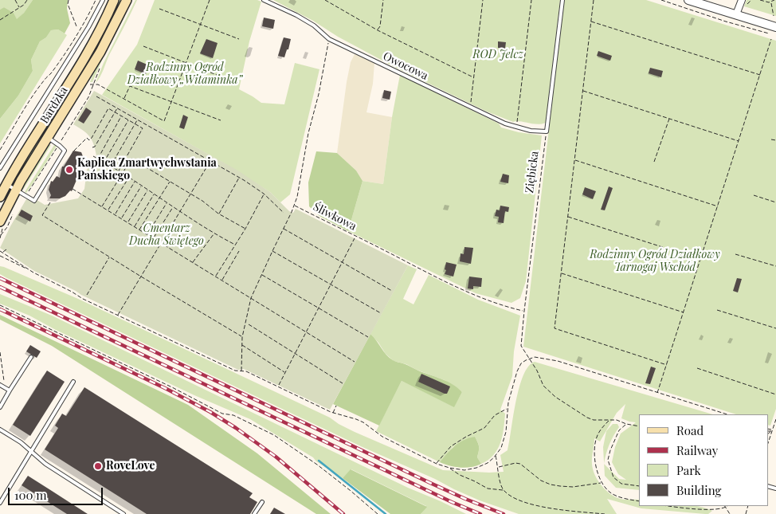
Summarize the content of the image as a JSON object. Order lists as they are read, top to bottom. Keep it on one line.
{"streets":{"main road":["Bardzka"],"lane":["Owocowa"],"path":["Ziębicka","Śliwkowa"]},"crossings":[["Owocowa","Ziębicka"],["Ziębicka","Śliwkowa"]],"parks":["ROD Jelcz","Rodzinny Ogród Działkowy „Witaminka”","Cmentarz Ducha Świętego","Rodzinny Ogród Działkowy Tarnogaj Wschód"],"places":["Kaplica Zmartwychwstania Pańskiego","RoveLove"],"legend":["Road","Railway","Park","Building"],"scale_bar":"100 m"}
